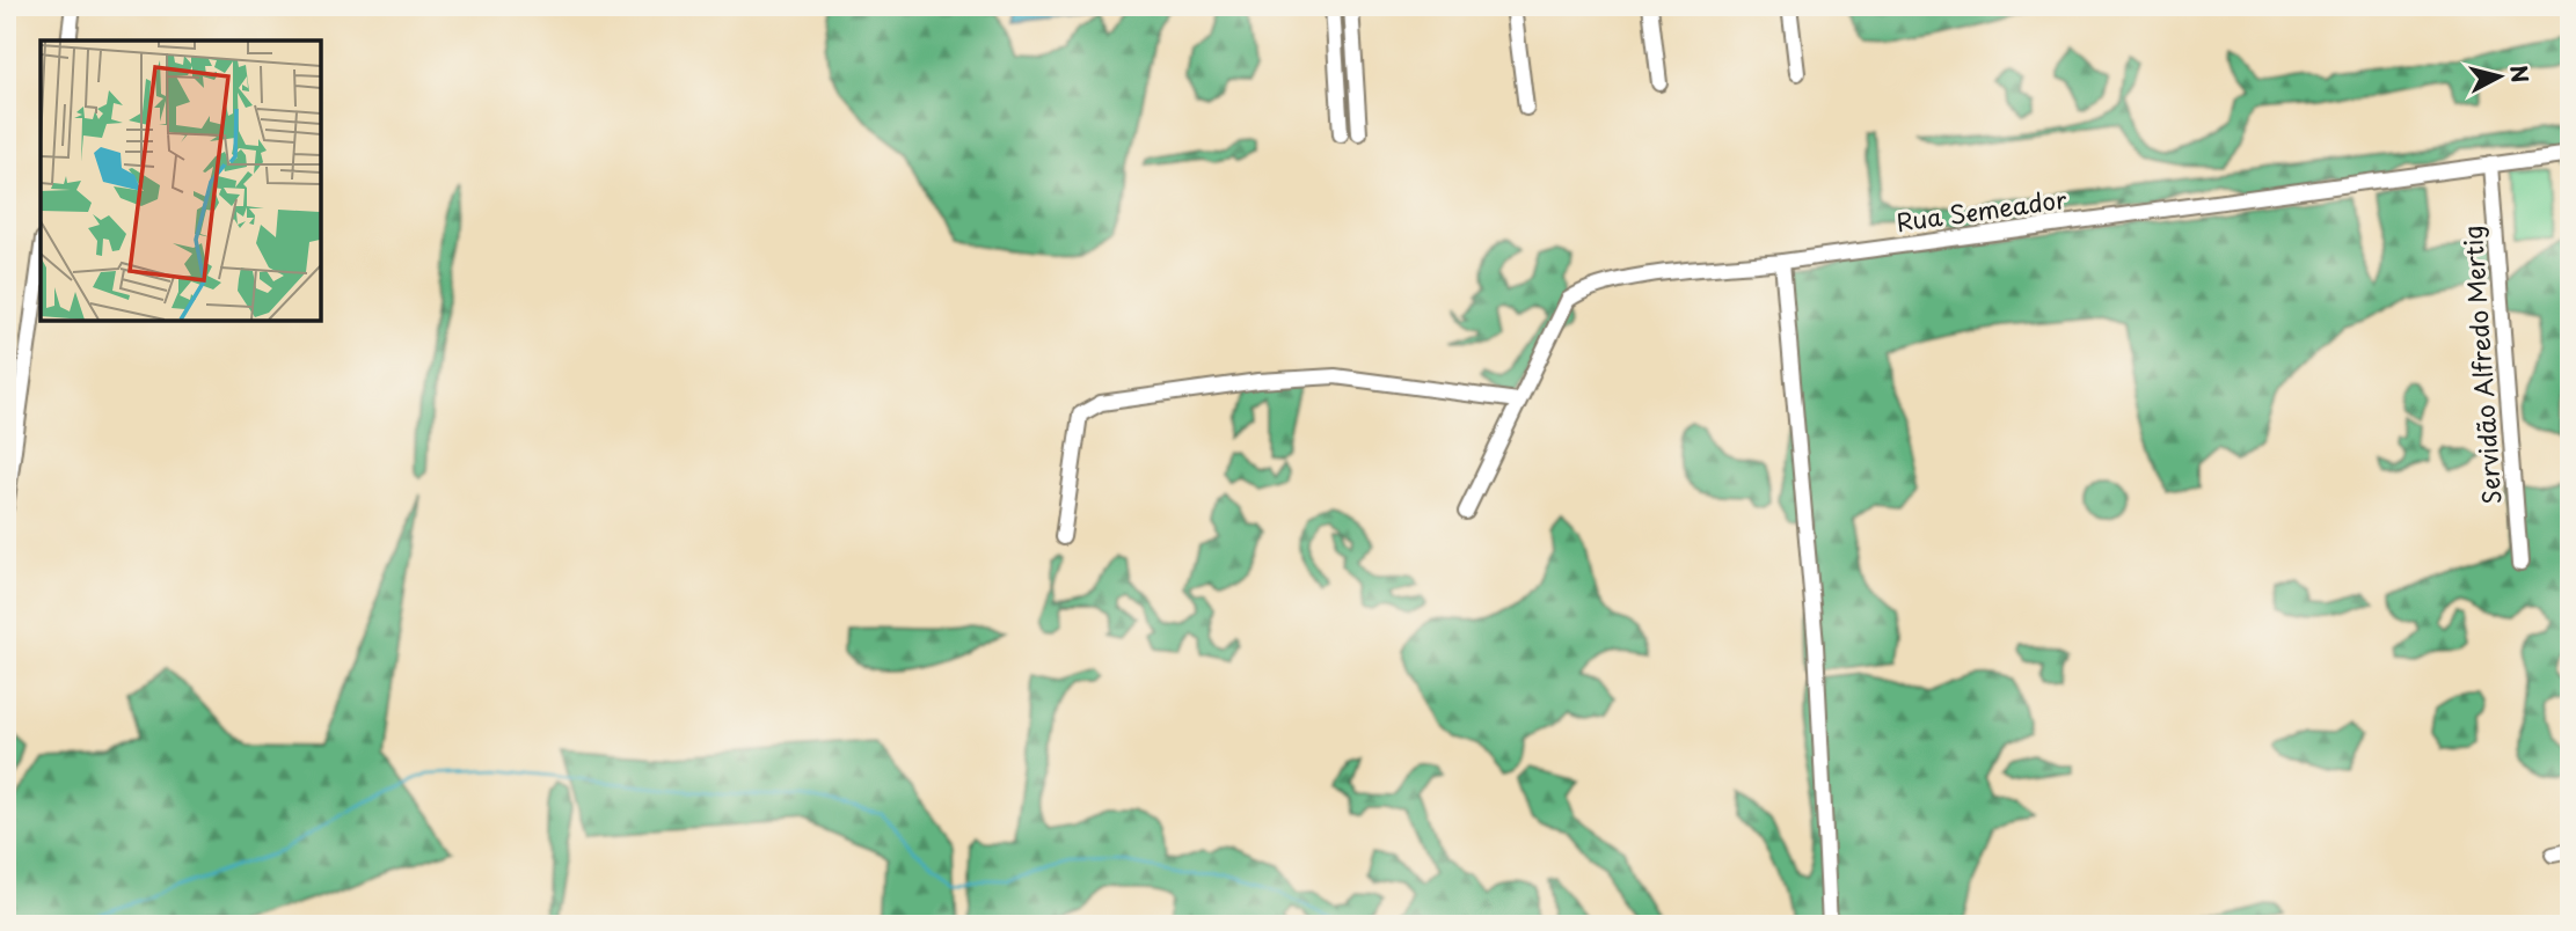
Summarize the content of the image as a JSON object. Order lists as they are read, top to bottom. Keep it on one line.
{"streets":{"street":["Rua Semeador","Servidão Alfredo Mertig"]},"crossings":[["Rua Semeador","Servidão Alfredo Mertig"]],"north":"right"}
